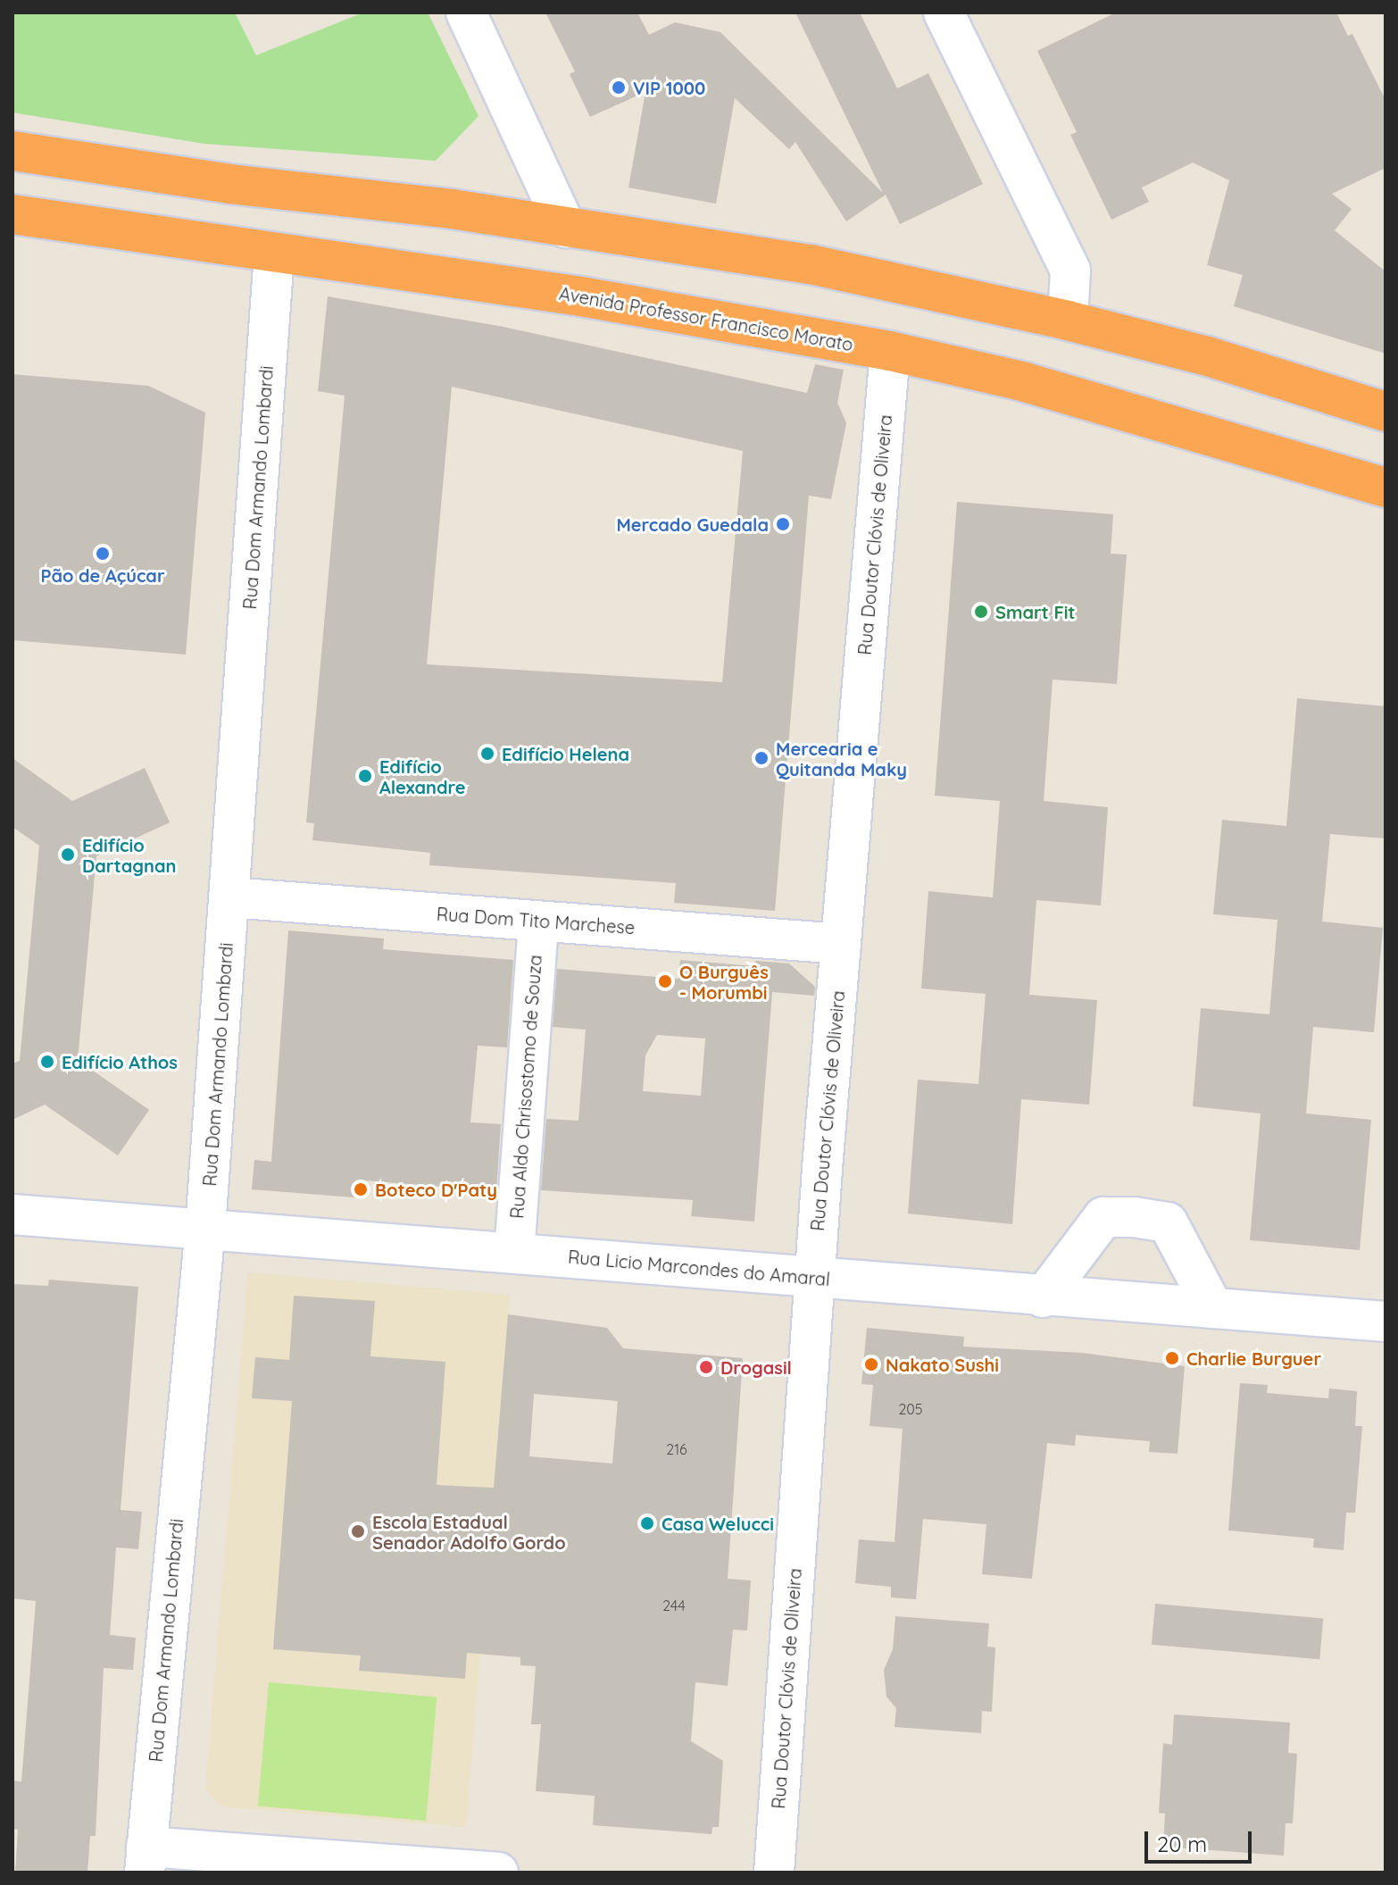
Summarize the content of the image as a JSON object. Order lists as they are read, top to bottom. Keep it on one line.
{"streets":{"highway":["Avenida Professor Francisco Morato"],"street":["Rua Dom Armando Lombardi","Rua Doutor Clóvis de Oliveira","Rua Dom Tito Marchese","Rua Aldo Chrisostomo de Souza","Rua Licio Marcondes do Amaral"]},"crossings":[["Avenida Professor Francisco Morato","Rua Dom Armando Lombardi"],["Avenida Professor Francisco Morato","Rua Doutor Clóvis de Oliveira"],["Rua Dom Armando Lombardi","Rua Dom Tito Marchese"],["Rua Dom Armando Lombardi","Rua Licio Marcondes do Amaral"],["Rua Doutor Clóvis de Oliveira","Rua Dom Tito Marchese"],["Rua Doutor Clóvis de Oliveira","Rua Licio Marcondes do Amaral"],["Rua Dom Tito Marchese","Rua Aldo Chrisostomo de Souza"],["Rua Aldo Chrisostomo de Souza","Rua Licio Marcondes do Amaral"]],"places":["VIP 1000","Mercado Guedala","Pão de Açúcar","Smart Fit","Edifício Helena","Mercearia e Quitanda Maky","Edifício Alexandre","Edifício Dartagnan","O Burguês - Morumbi","Edifício Athos","Boteco D'Paty","Charlie Burguer","Nakato Sushi","Drogasil","Casa Welucci","Escola Estadual Senador Adolfo Gordo"],"house_numbers":["205","216","244"],"scale_bar":"20 m"}
